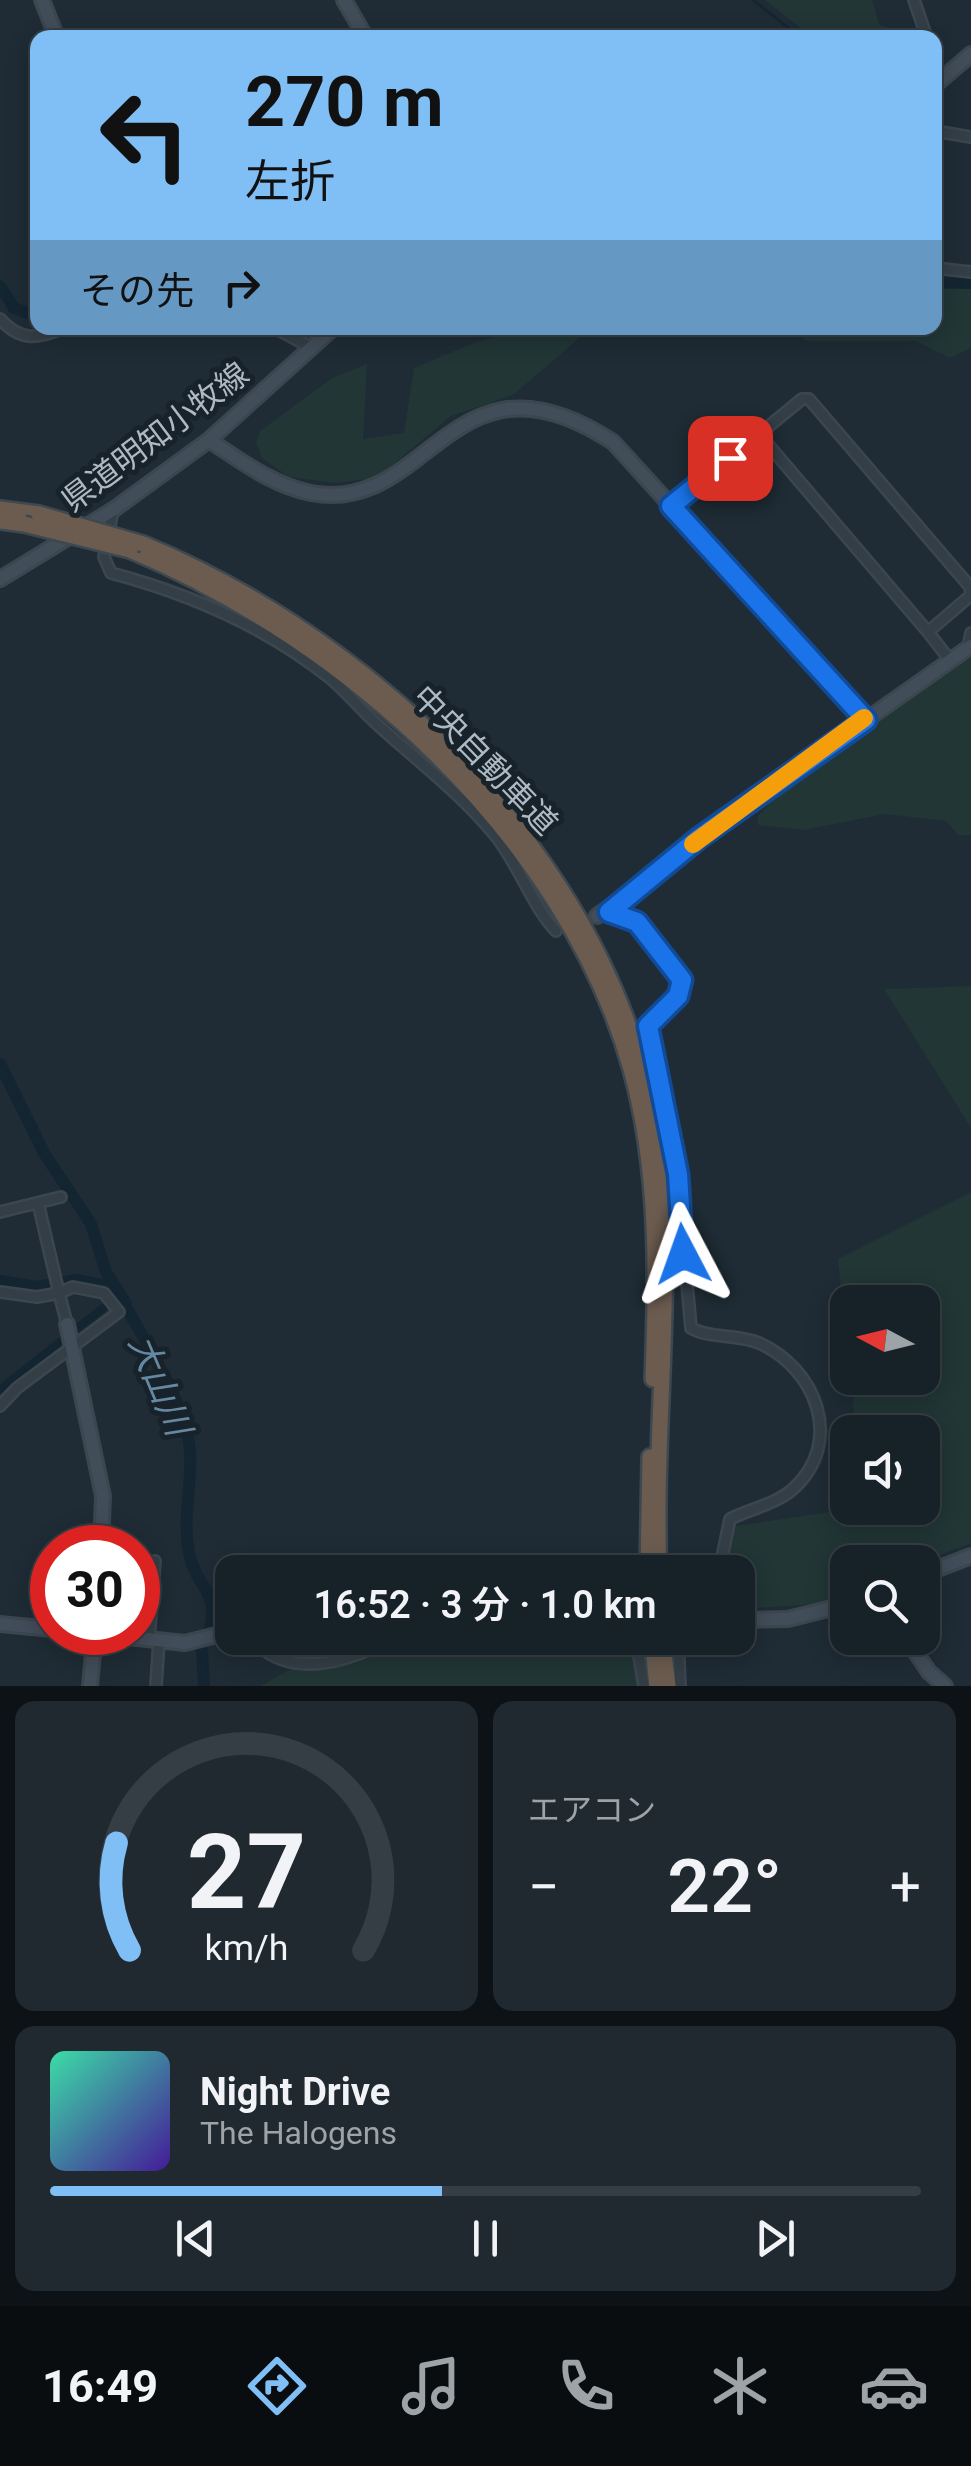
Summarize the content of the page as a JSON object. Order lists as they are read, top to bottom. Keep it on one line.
{"streets":{"highway":["中央自動車道"],"street":["県道明知小牧線"]},"water":["大山川"],"north":"left","page":{"turn":["270 m","左折"],"then":"その先","limit":"30","trip":"16:52 · 3 分 · 1.0 km","tile":"エアコン","heat":["−","22°","+"],"song":["Night Drive","The Halogens"],"tabs":"16:49","gauge":["27","km/h"]}}
